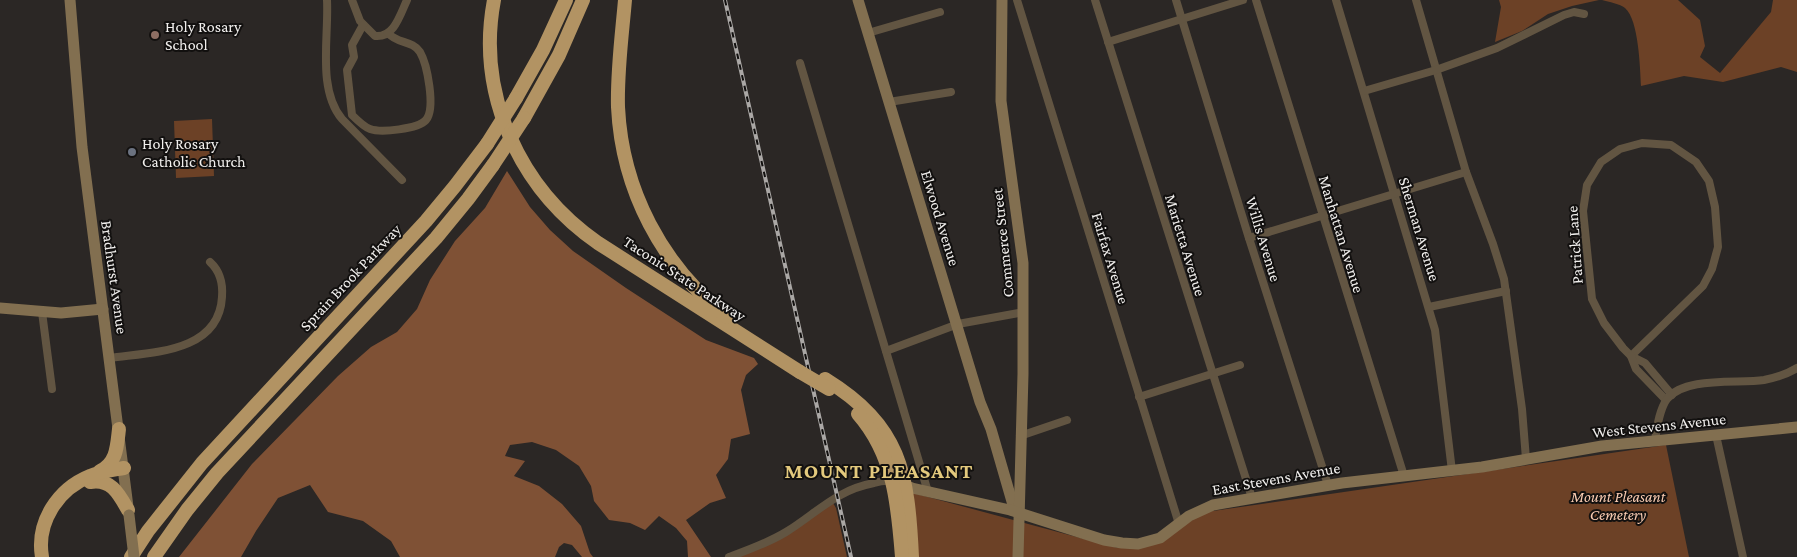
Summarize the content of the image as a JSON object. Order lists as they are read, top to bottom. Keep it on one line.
{"streets":{"highway":["Sprain Brook Parkway","Taconic State Parkway"],"street":["Elwood Avenue","Sherman Avenue","Manhattan Avenue","Willis Avenue","Commerce Street","Marietta Avenue","Patrick Lane","Fairfax Avenue","Bradhurst Avenue","West Stevens Avenue","East Stevens Avenue"]},"crossings":[["Elwood Avenue","Commerce Street"],["Sherman Avenue","East Stevens Avenue"],["Manhattan Avenue","East Stevens Avenue"],["Willis Avenue","East Stevens Avenue"],["Commerce Street","East Stevens Avenue"],["Marietta Avenue","East Stevens Avenue"],["Fairfax Avenue","East Stevens Avenue"],["Bradhurst Avenue","Sprain Brook Parkway"],["Taconic State Parkway","East Stevens Avenue"],["West Stevens Avenue","East Stevens Avenue"]],"districts":["MOUNT PLEASANT"],"parks":["Mount Pleasant Cemetery"],"places":["Holy Rosary School","Holy Rosary Catholic Church"]}
